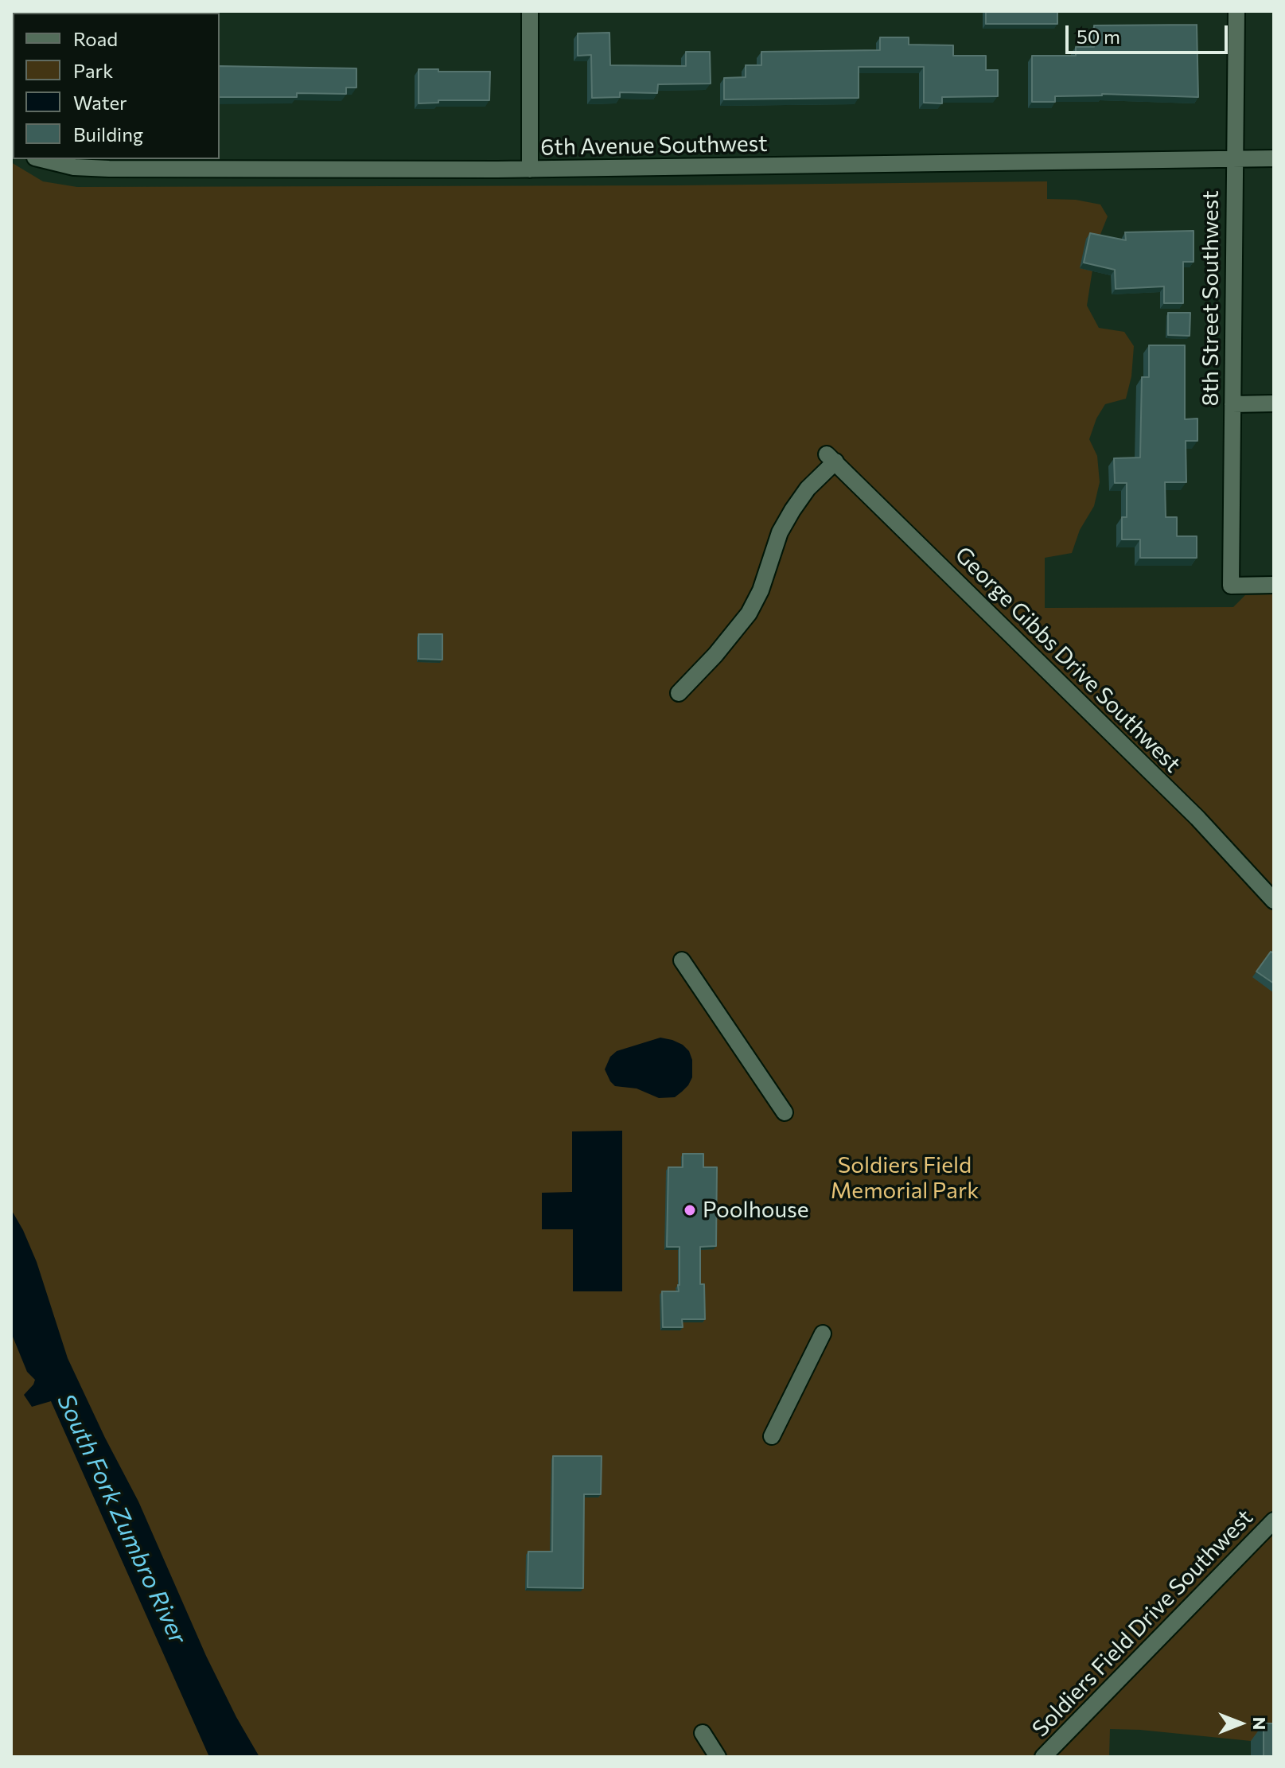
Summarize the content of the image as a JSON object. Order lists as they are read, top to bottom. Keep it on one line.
{"streets":{"street":["6th Avenue Southwest","8th Street Southwest","George Gibbs Drive Southwest","Soldiers Field Drive Southwest"]},"crossings":[["6th Avenue Southwest","8th Street Southwest"]],"water":["South Fork Zumbro River"],"parks":["Soldiers Field Memorial Park"],"places":["Poolhouse"],"legend":["Road","Park","Water","Building"],"scale_bar":"50 m","north":"right"}
